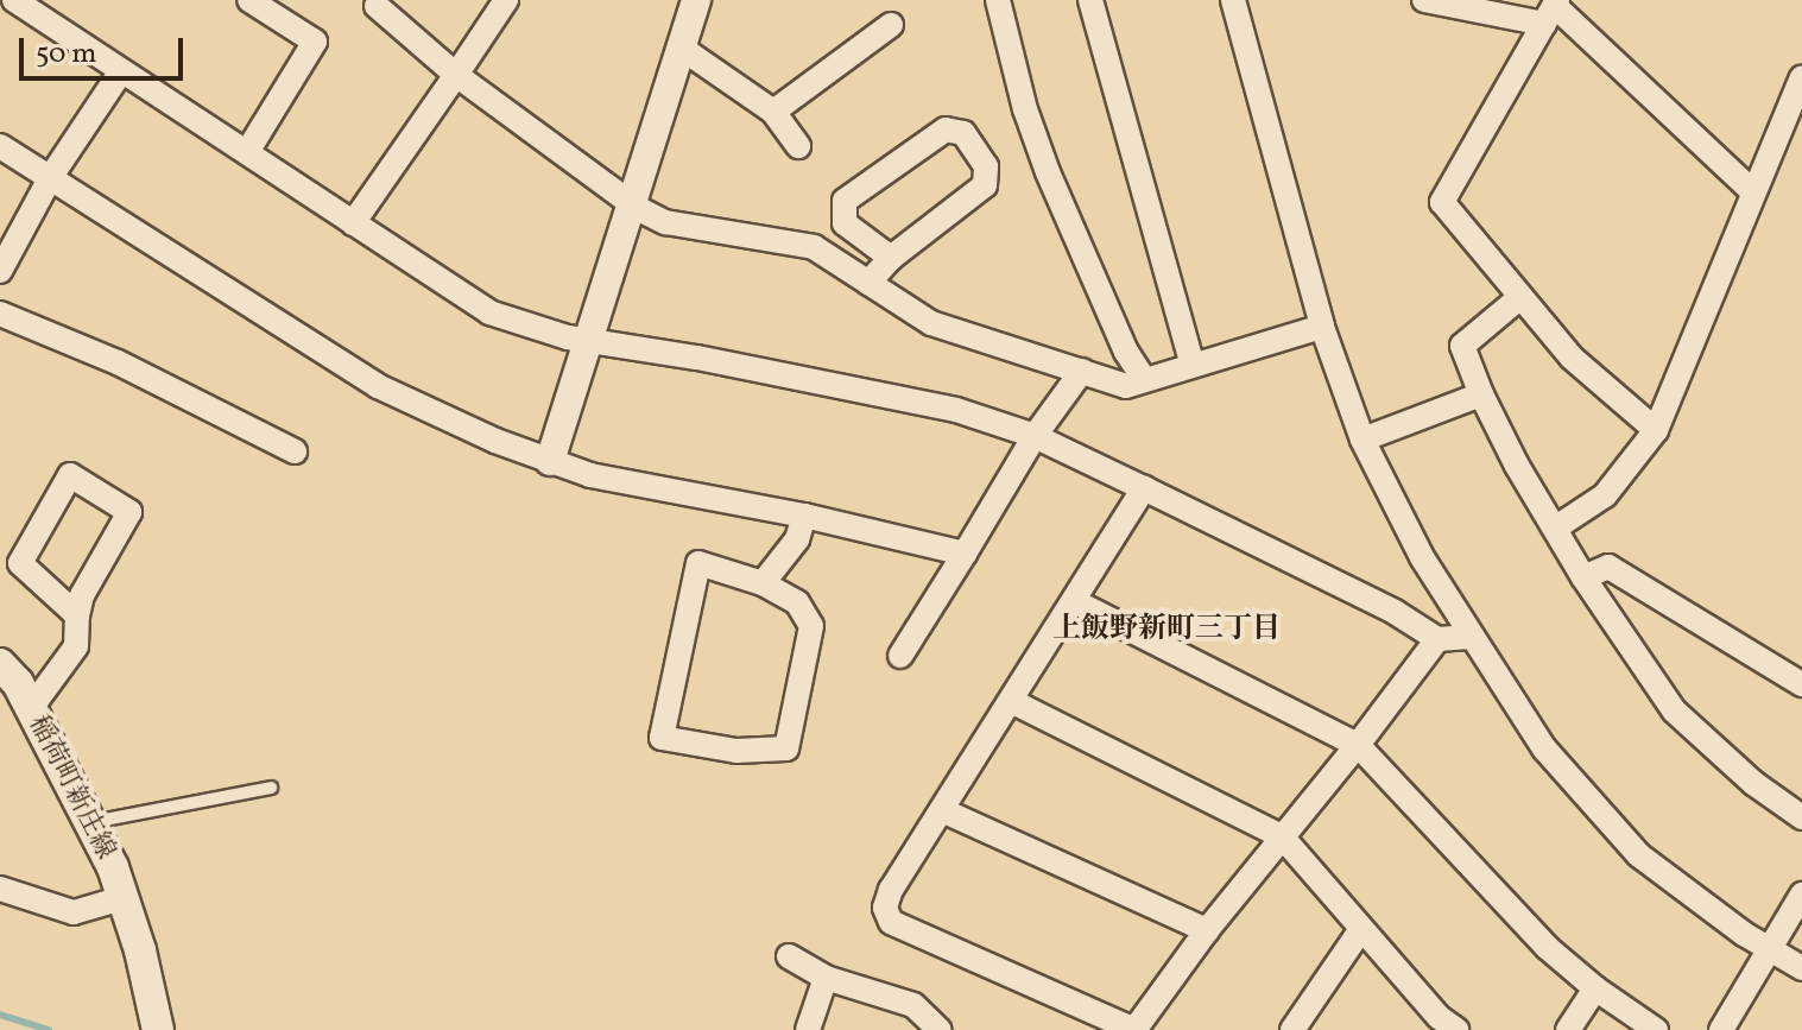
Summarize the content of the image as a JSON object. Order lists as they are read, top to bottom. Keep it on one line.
{"streets":{"main road":["稲荷町新庄線"]},"districts":["上飯野新町三丁目"],"scale_bar":"50 m"}
